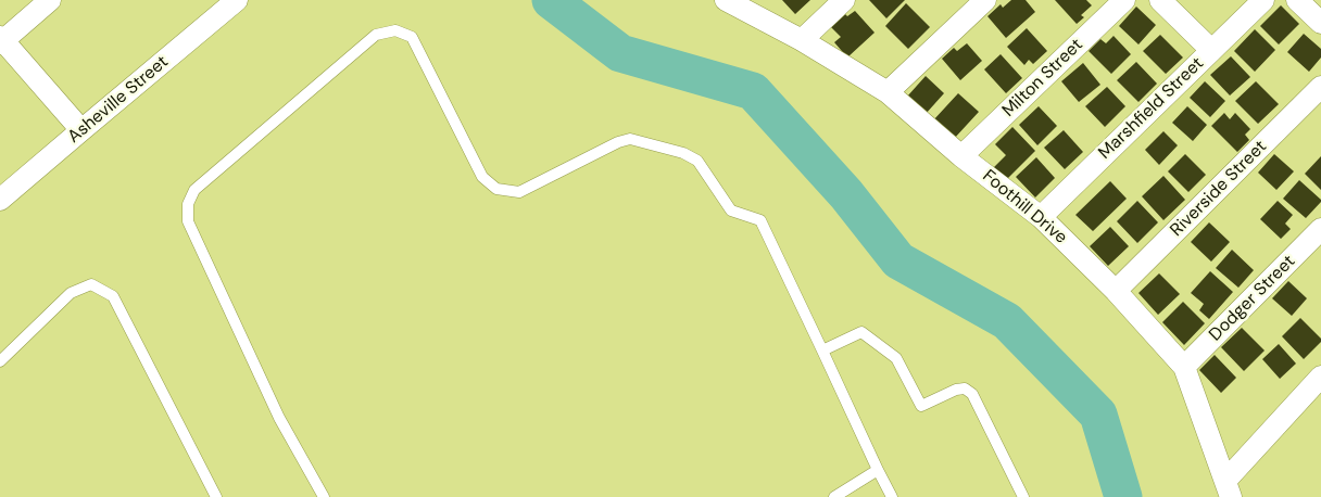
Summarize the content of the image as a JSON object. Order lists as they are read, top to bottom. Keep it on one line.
{"streets":{"street":["Milton Street","Asheville Street","Marshfield Street","Riverside Street","Foothill Drive","Dodger Street"]},"crossings":[["Milton Street","Foothill Drive"],["Marshfield Street","Foothill Drive"],["Riverside Street","Foothill Drive"],["Foothill Drive","Dodger Street"]]}
